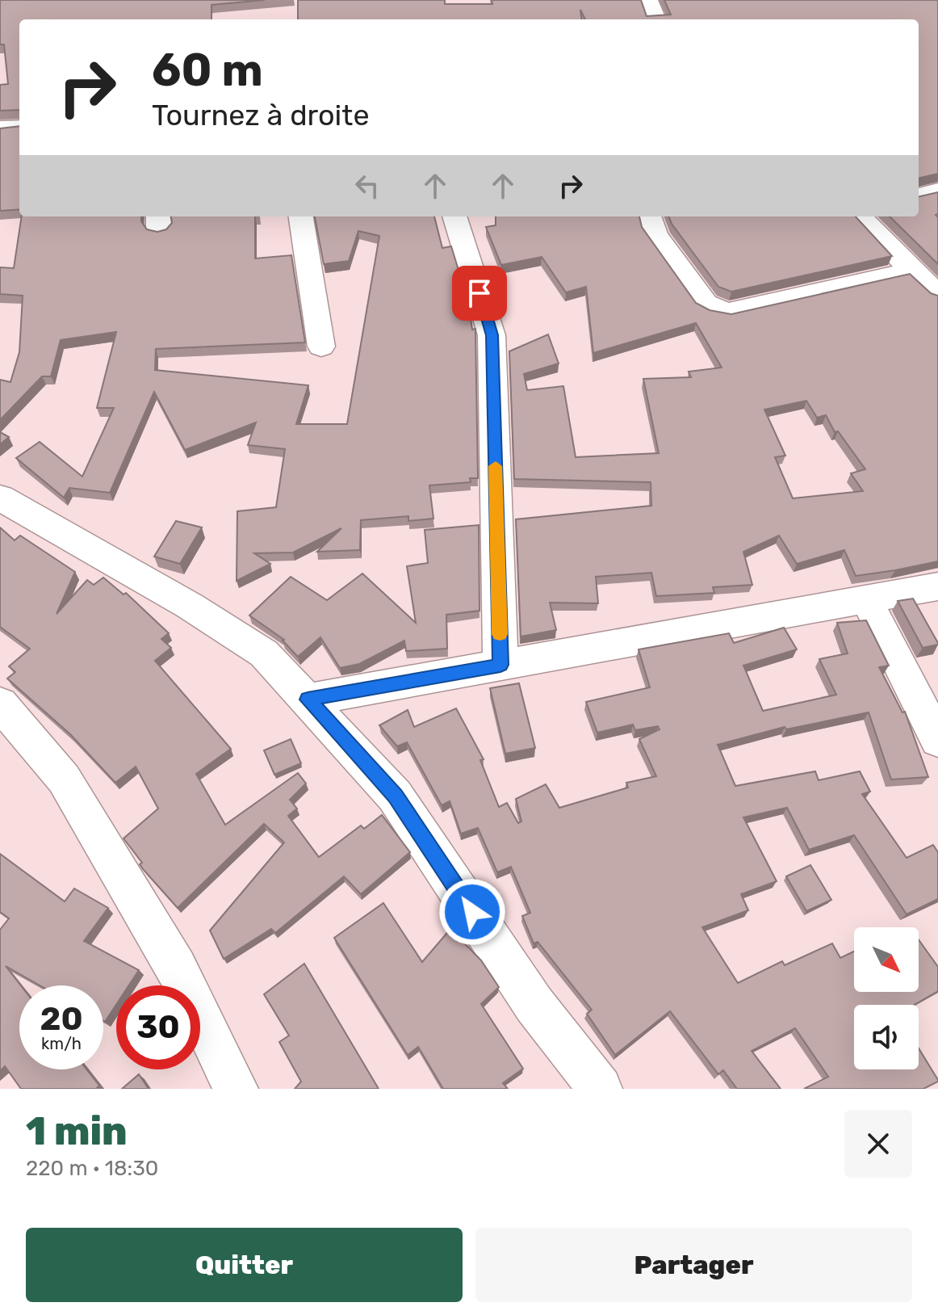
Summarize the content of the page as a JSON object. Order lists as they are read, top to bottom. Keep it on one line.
{"north":"bottom right","page":{"turn":["60 m","Tournez à droite"],"speed":"20 km/h","limit":"30","heading":["1 min","220 m · 18:30"],"buttons":["Quitter","Partager"]}}
